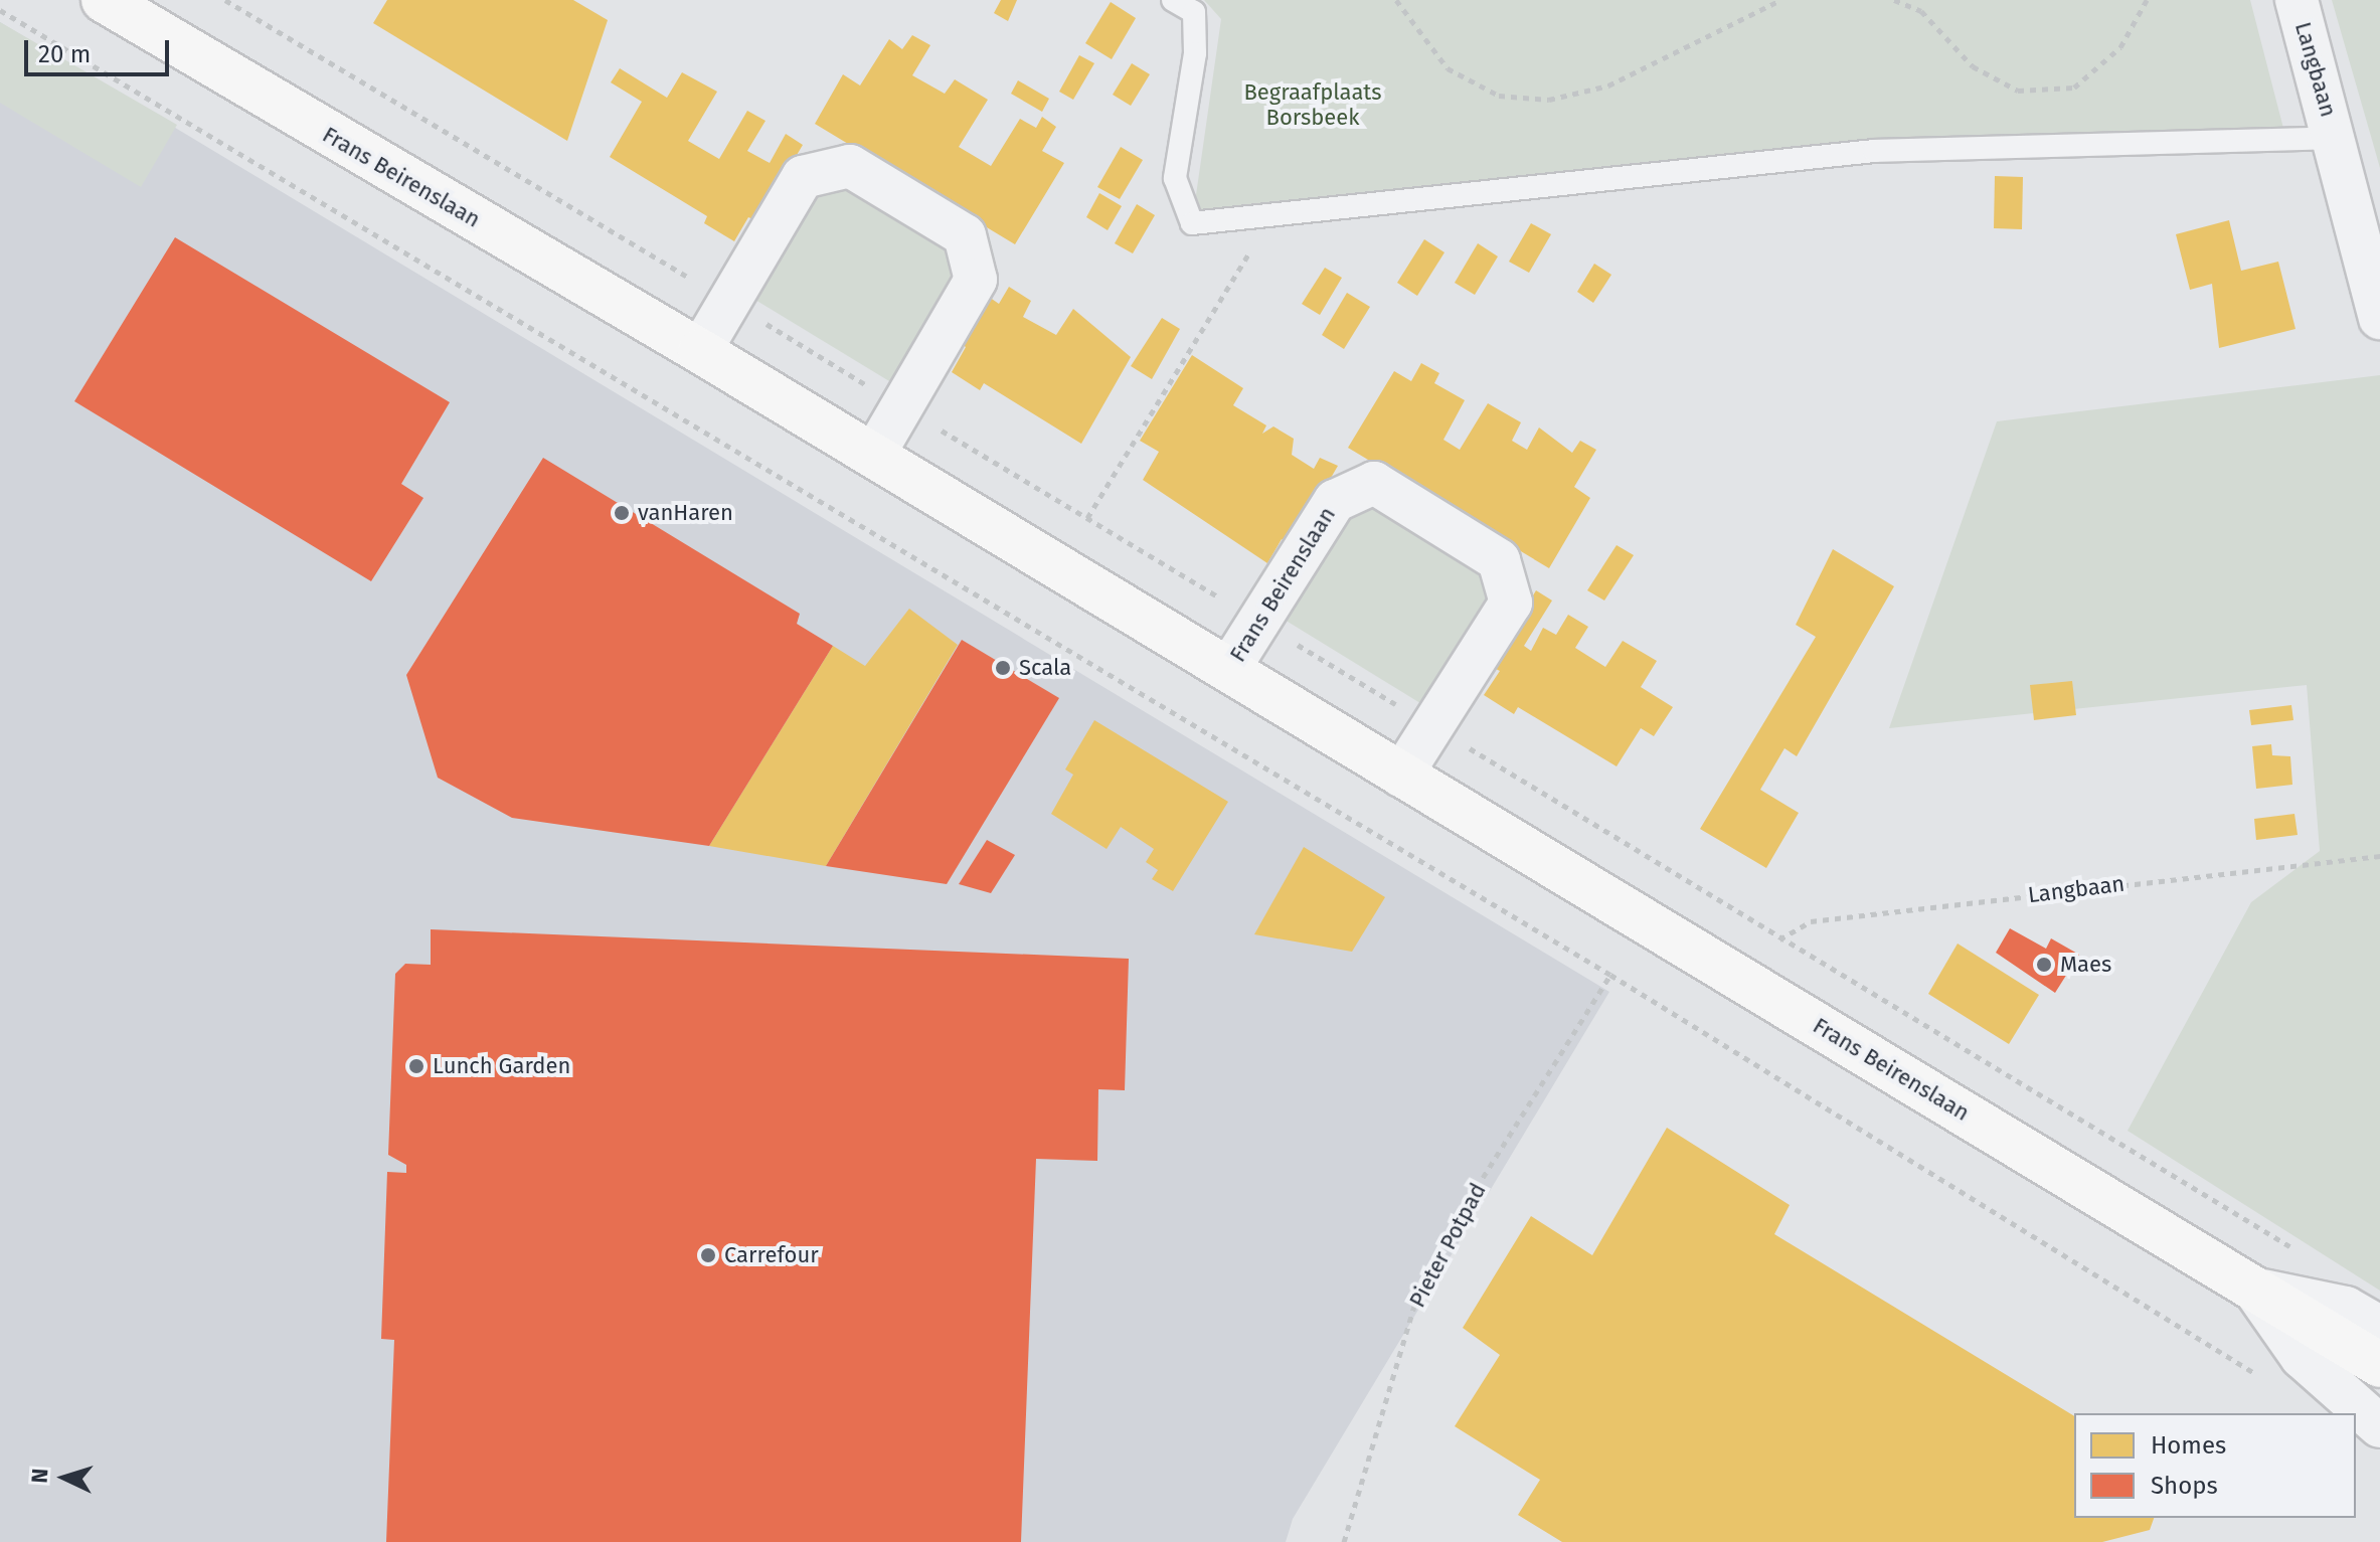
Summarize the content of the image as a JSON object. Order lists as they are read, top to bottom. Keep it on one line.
{"streets":{"main road":["Frans Beirenslaan"],"street":["Langbaan"],"path":["Pieter Potpad"]},"parks":["Begraafplaats Borsbeek"],"places":["vanHaren","Scala","Maes","Lunch Garden","Carrefour"],"legend":["Homes","Shops"],"scale_bar":"20 m","north":"left"}
